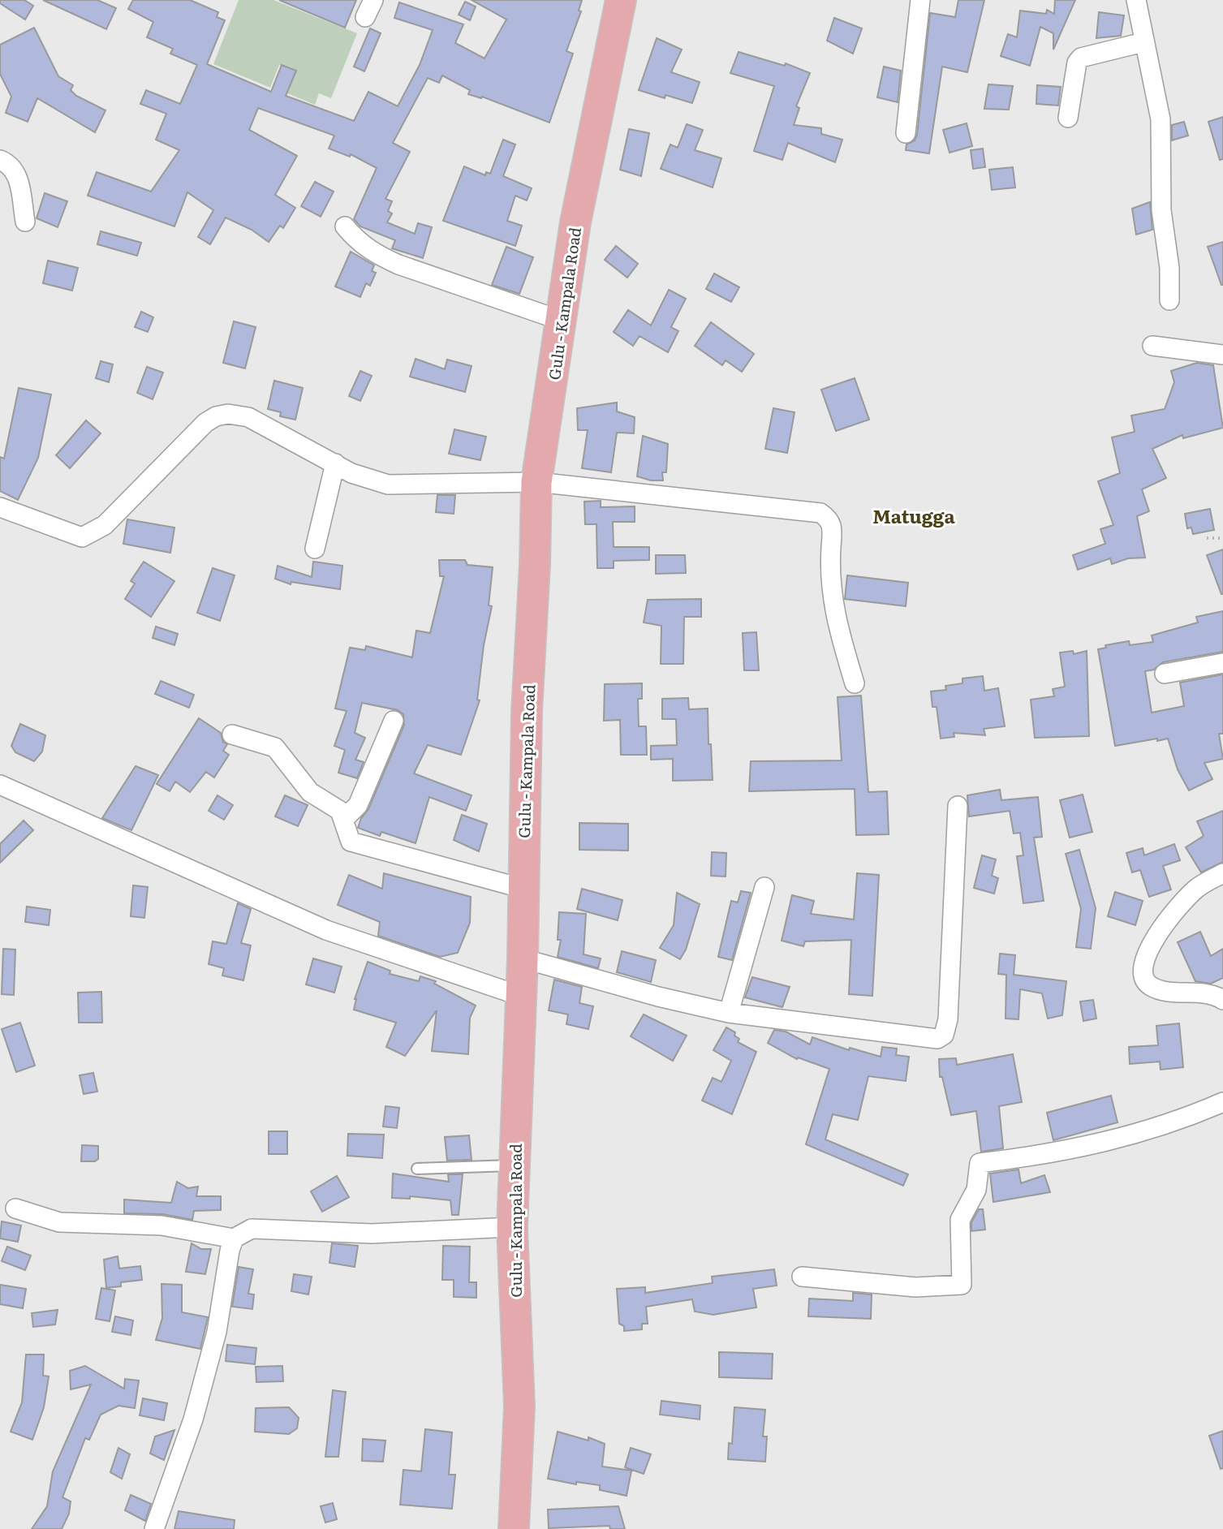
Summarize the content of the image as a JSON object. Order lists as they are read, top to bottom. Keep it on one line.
{"streets":{"main road":["Gulu - Kampala Road"]},"districts":["Matugga"]}
